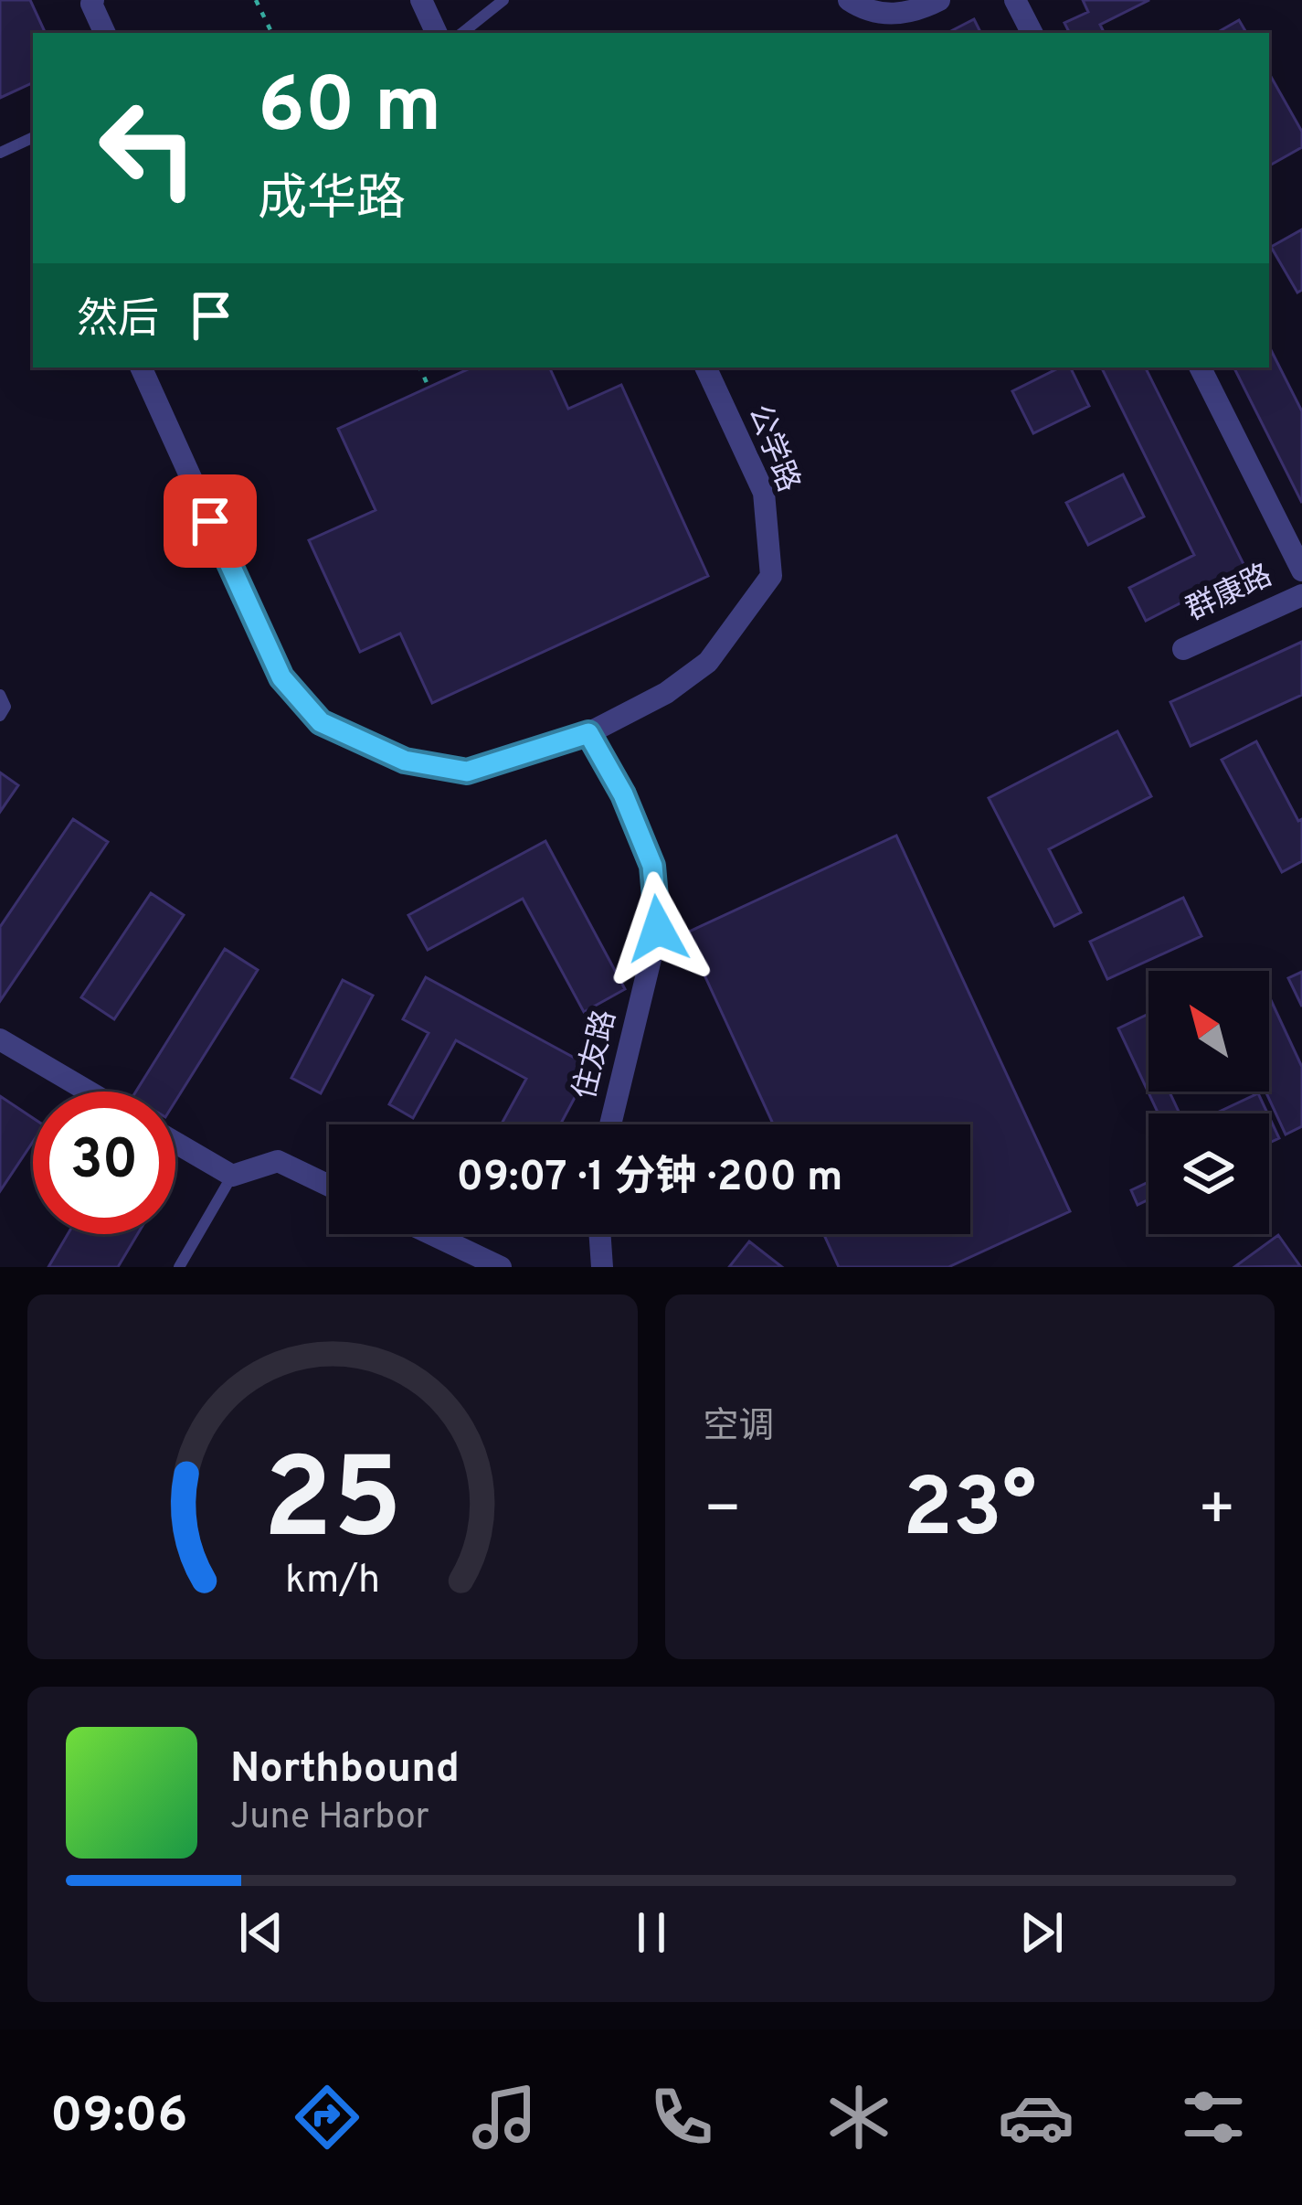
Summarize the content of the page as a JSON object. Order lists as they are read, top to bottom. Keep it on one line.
{"streets":{"street":["公学路","群康路","住友路"]},"crossings":[["公学路","住友路"]],"north":"top left","page":{"turn":["60 m","成华路"],"then":"然后","limit":"30","trip":"09:07 · 1 分钟 · 200 m","tile":"空调","heat":["−","23°","+"],"song":["Northbound","June Harbor"],"tabs":"09:06","gauge":["25","km/h"]}}
